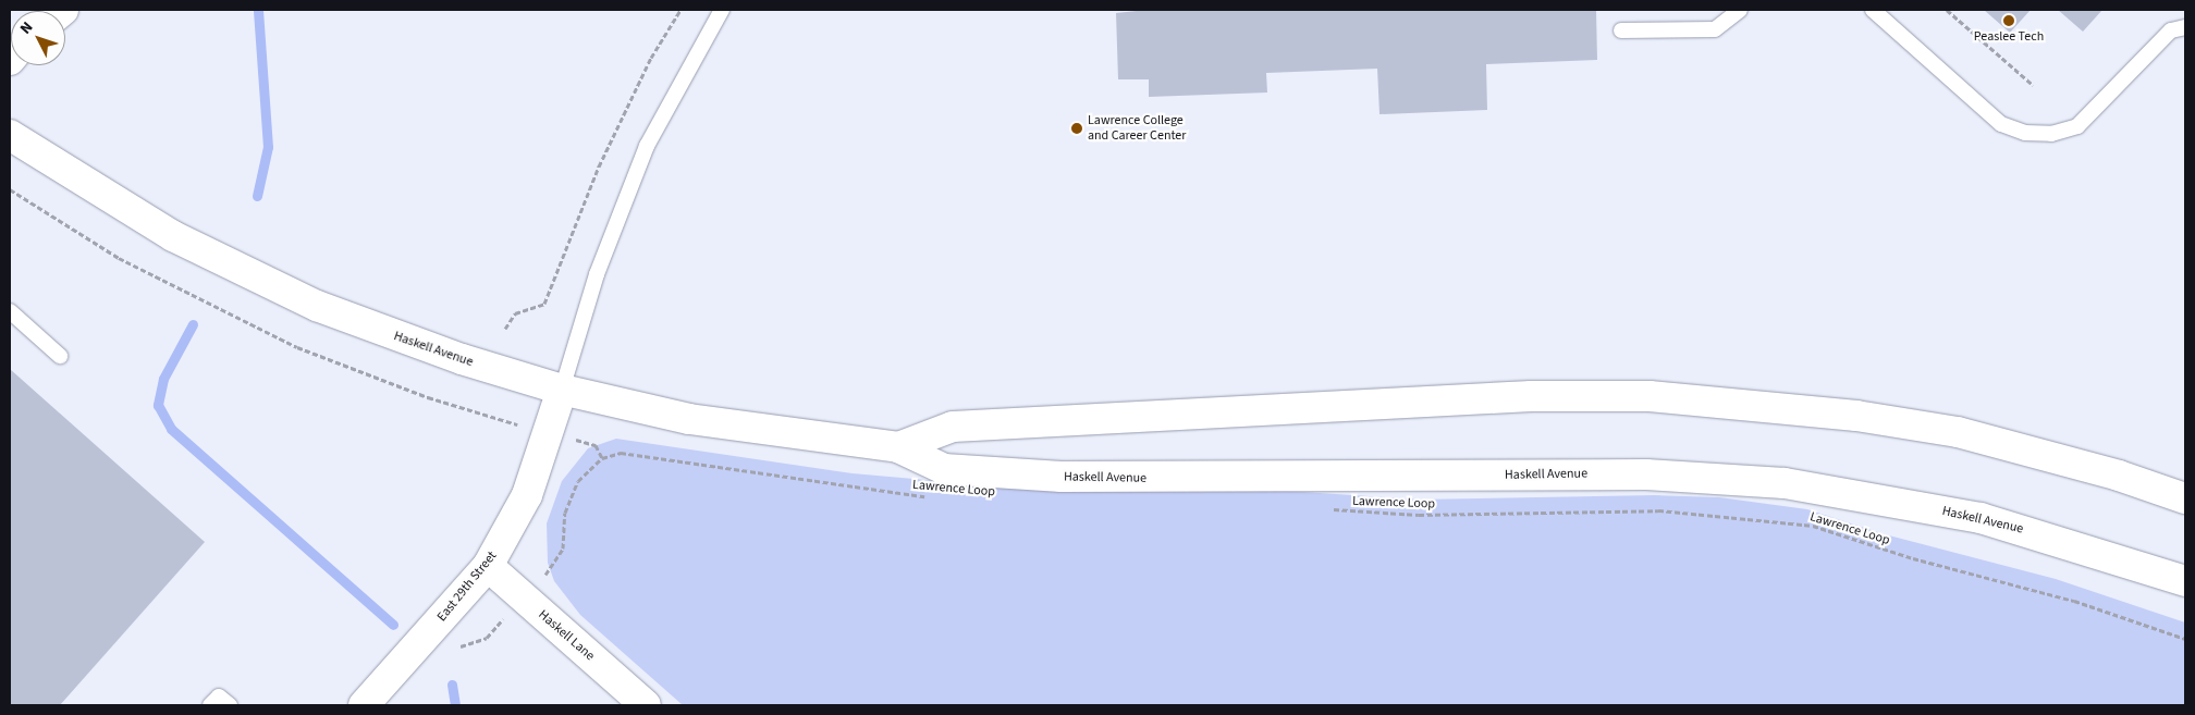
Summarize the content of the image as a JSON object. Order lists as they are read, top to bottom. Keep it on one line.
{"streets":{"main road":["Haskell Avenue","East 29th Street","Haskell Lane"],"path":["Lawrence Loop"]},"crossings":[["Haskell Avenue","East 29th Street"],["East 29th Street","Haskell Lane"]],"places":["Peaslee Tech","Lawrence College and Career Center"],"north":"top left"}
